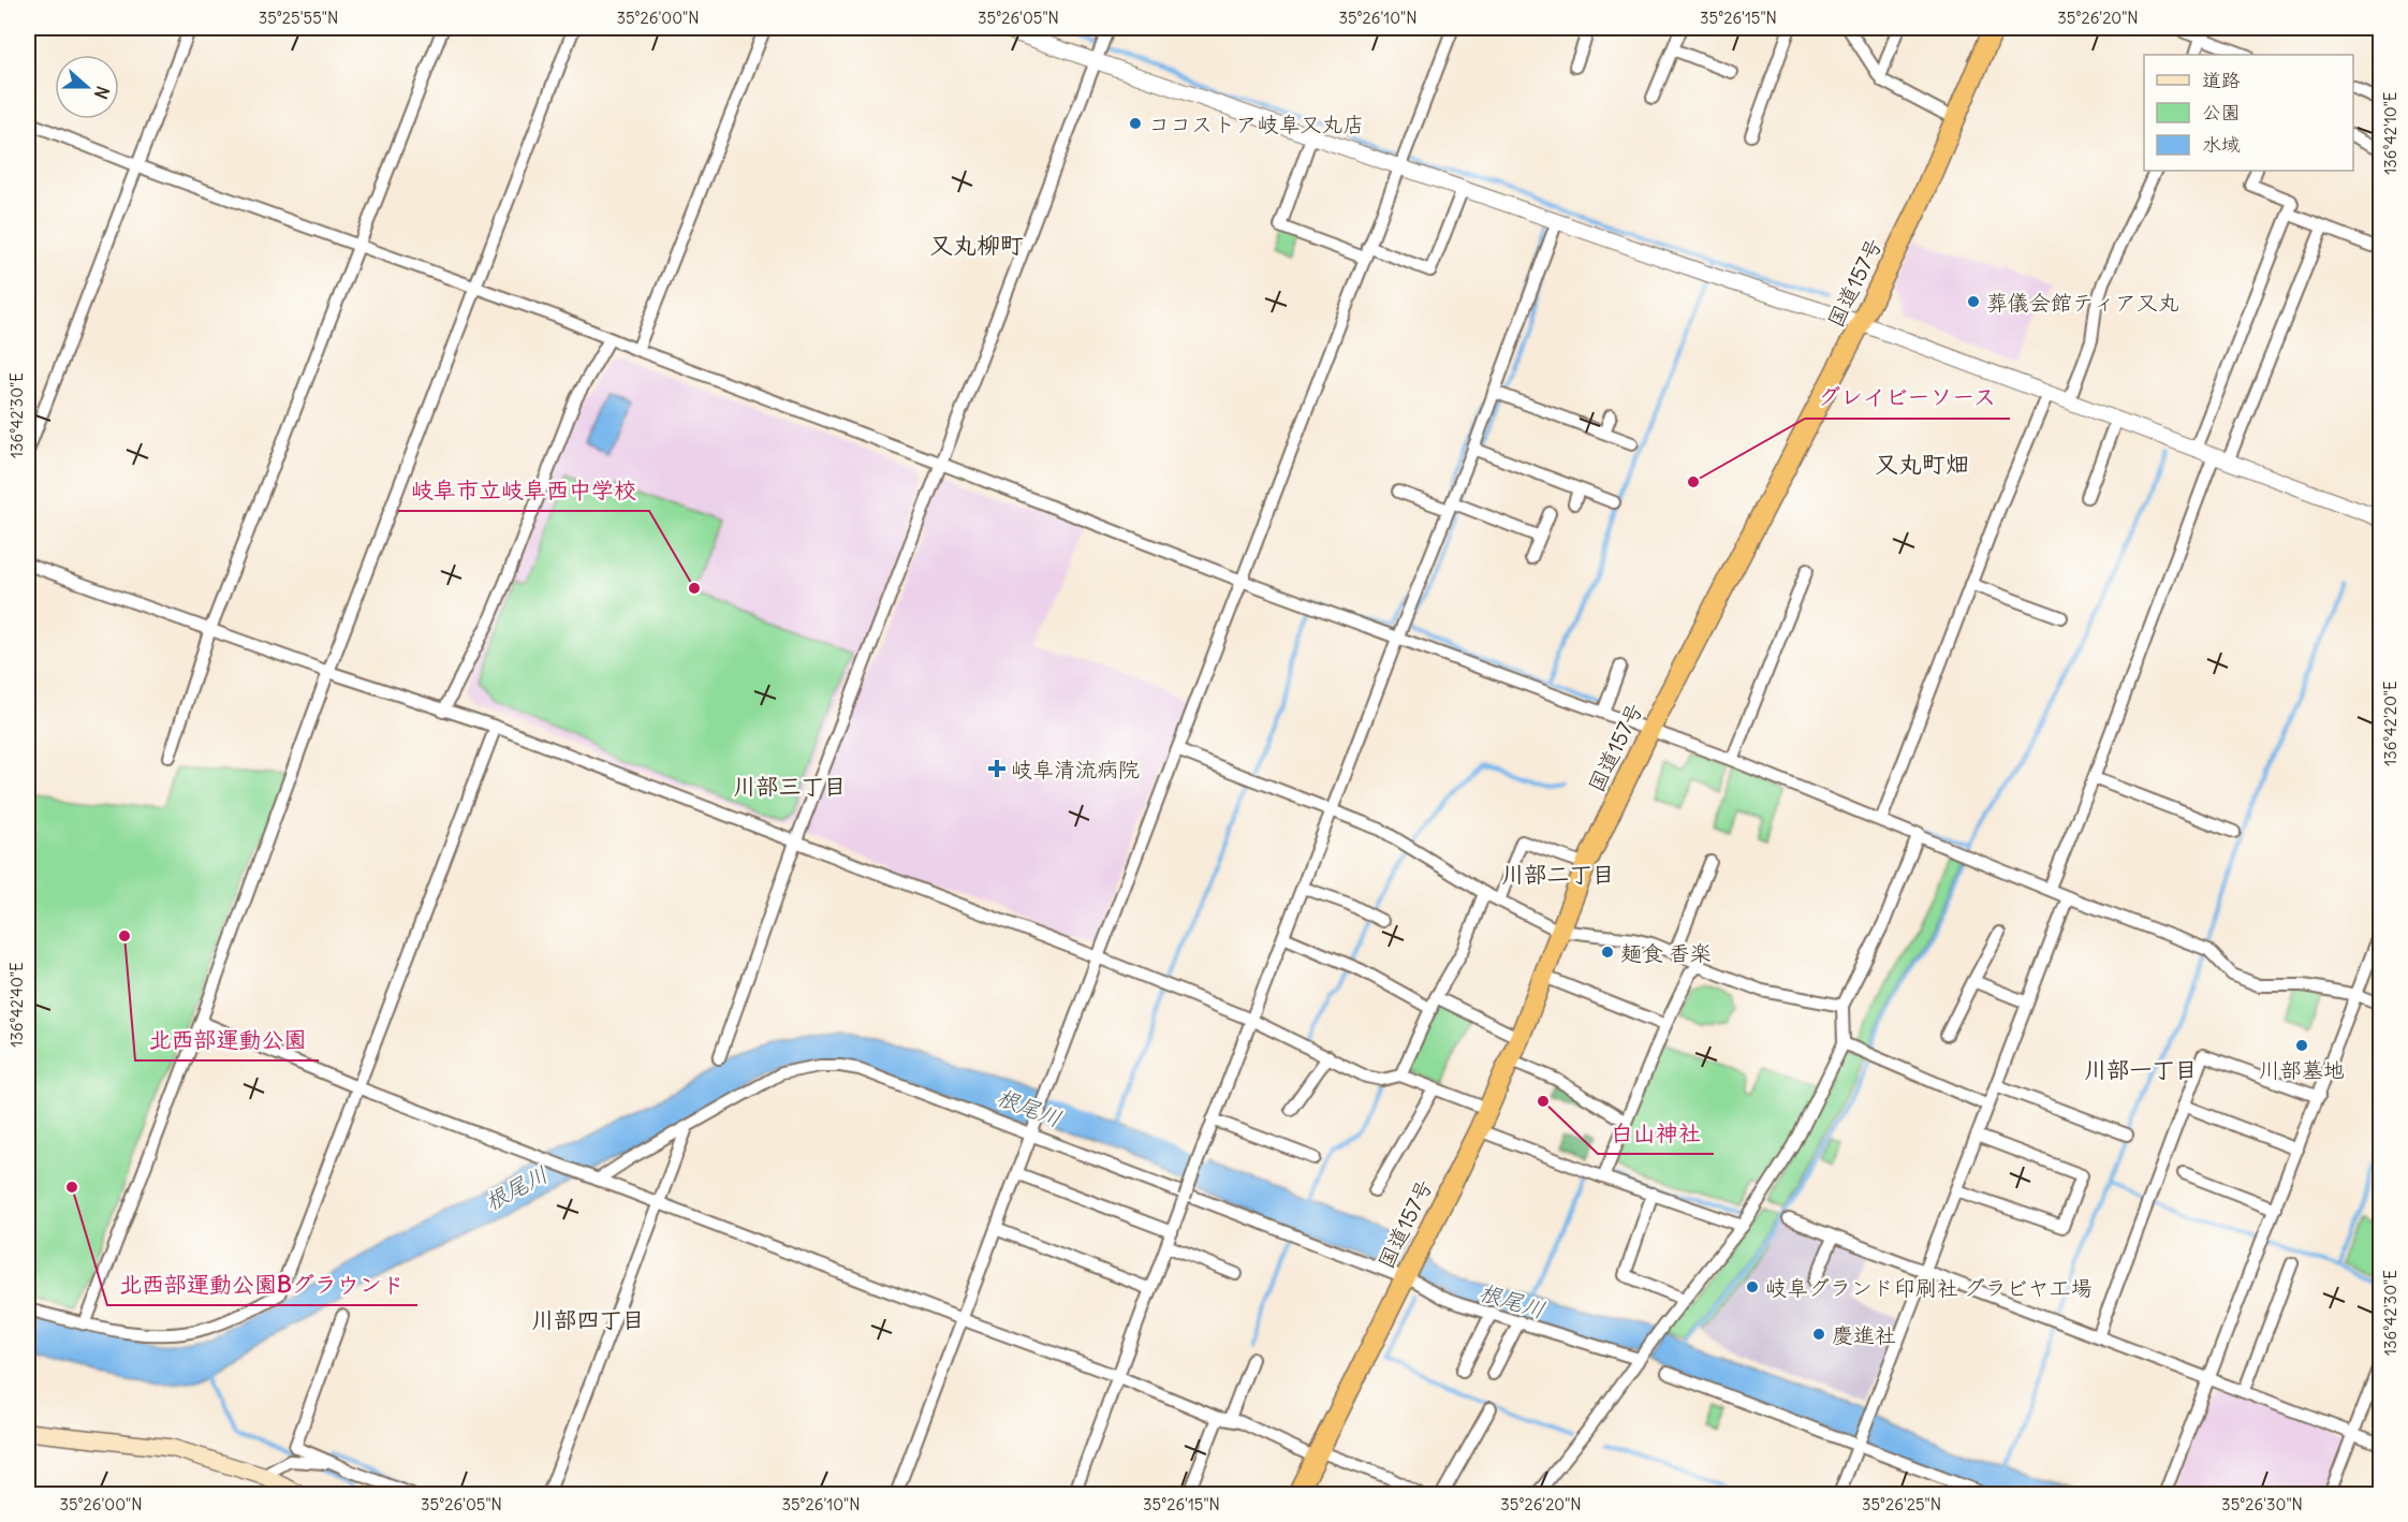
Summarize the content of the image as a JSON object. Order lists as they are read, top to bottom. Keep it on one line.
{"streets":{"highway":["国道157号"]},"districts":["又丸柳町","又丸町畑","川部三丁目","川部二丁目","川部一丁目","川部四丁目"],"water":["根尾川"],"places":{"other":["ココストア岐阜又丸店","葬儀会館ティア又丸","グレイビーソース","岐阜市立岐阜西中学校","北西部運動公園","麺食 香楽","川部墓地","白山神社","北西部運動公園Bグラウンド","岐阜グランド印刷社 グラビヤ工場","慶進社"],"health":["岐阜清流病院"]},"legend":["道路","公園","水域"],"north":"right","coordinates":["35°25'55\"N","35°26'00\"N","35°26'05\"N","35°26'10\"N","35°26'15\"N","35°26'20\"N","136°42'10\"E","136°42'30\"E","136°42'20\"E","136°42'40\"E","35°26'25\"N","35°26'30\"N"]}
